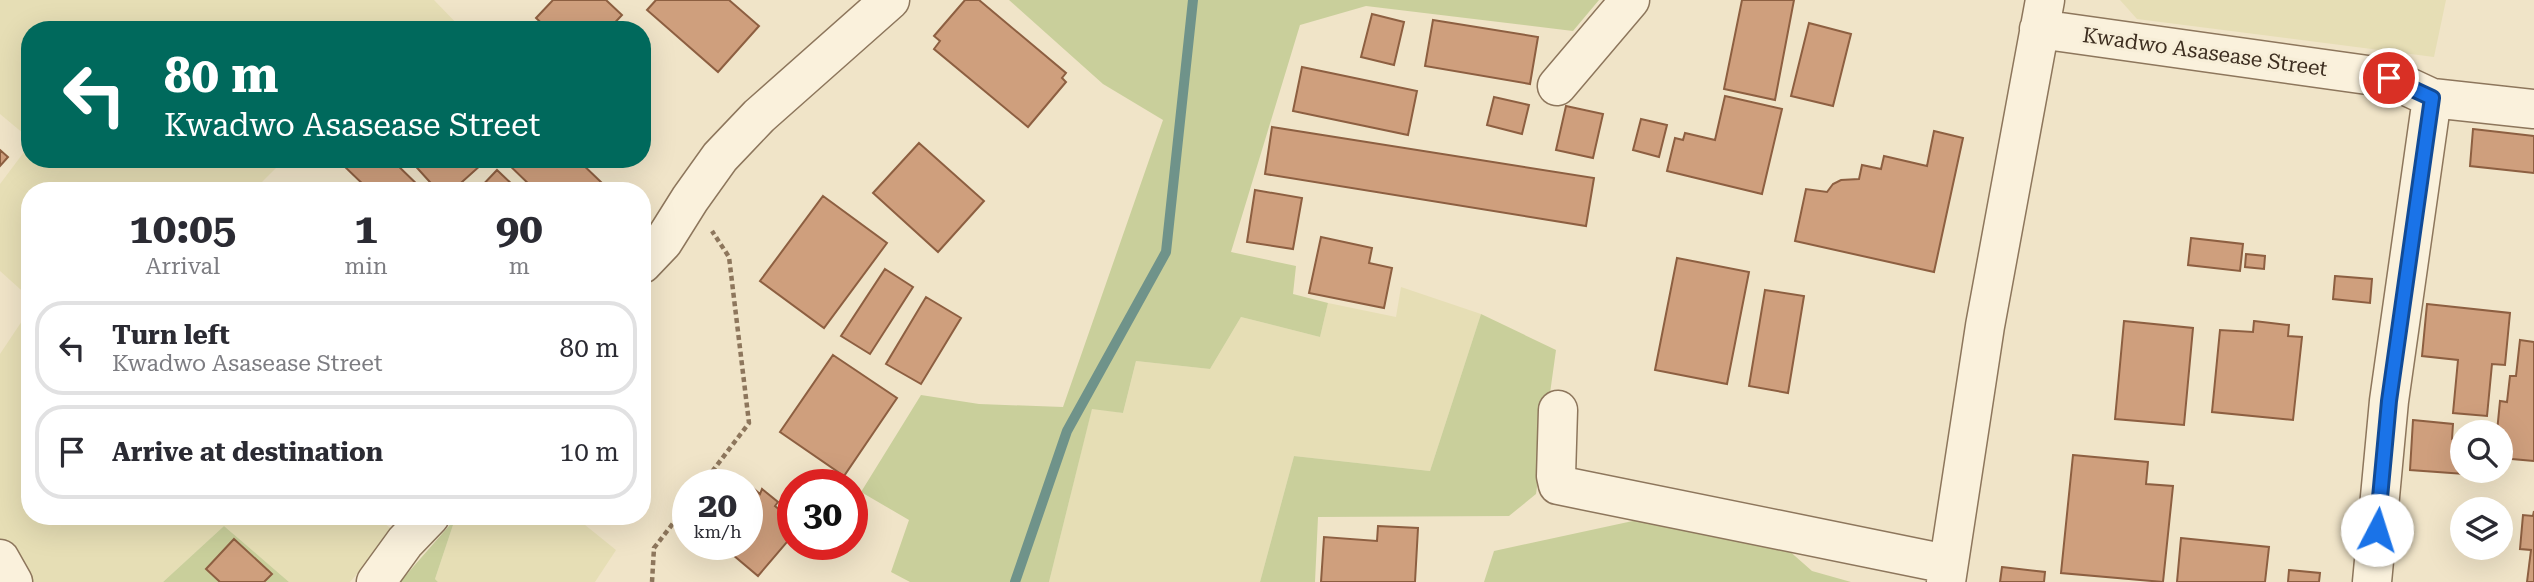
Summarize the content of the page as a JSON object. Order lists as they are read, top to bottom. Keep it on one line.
{"streets":{"street":["Kwadwo Asasease Street"]},"page":{"turn":["80 m","Kwadwo Asasease Street"],"eta":["10:05","Arrival","1","min","90","m"],"list":[{"name":"Turn left","note":"Kwadwo Asasease Street","value":"80 m"},{"name":"Arrive at destination","value":"10 m"}],"speed":"20 km/h","limit":"30"}}
